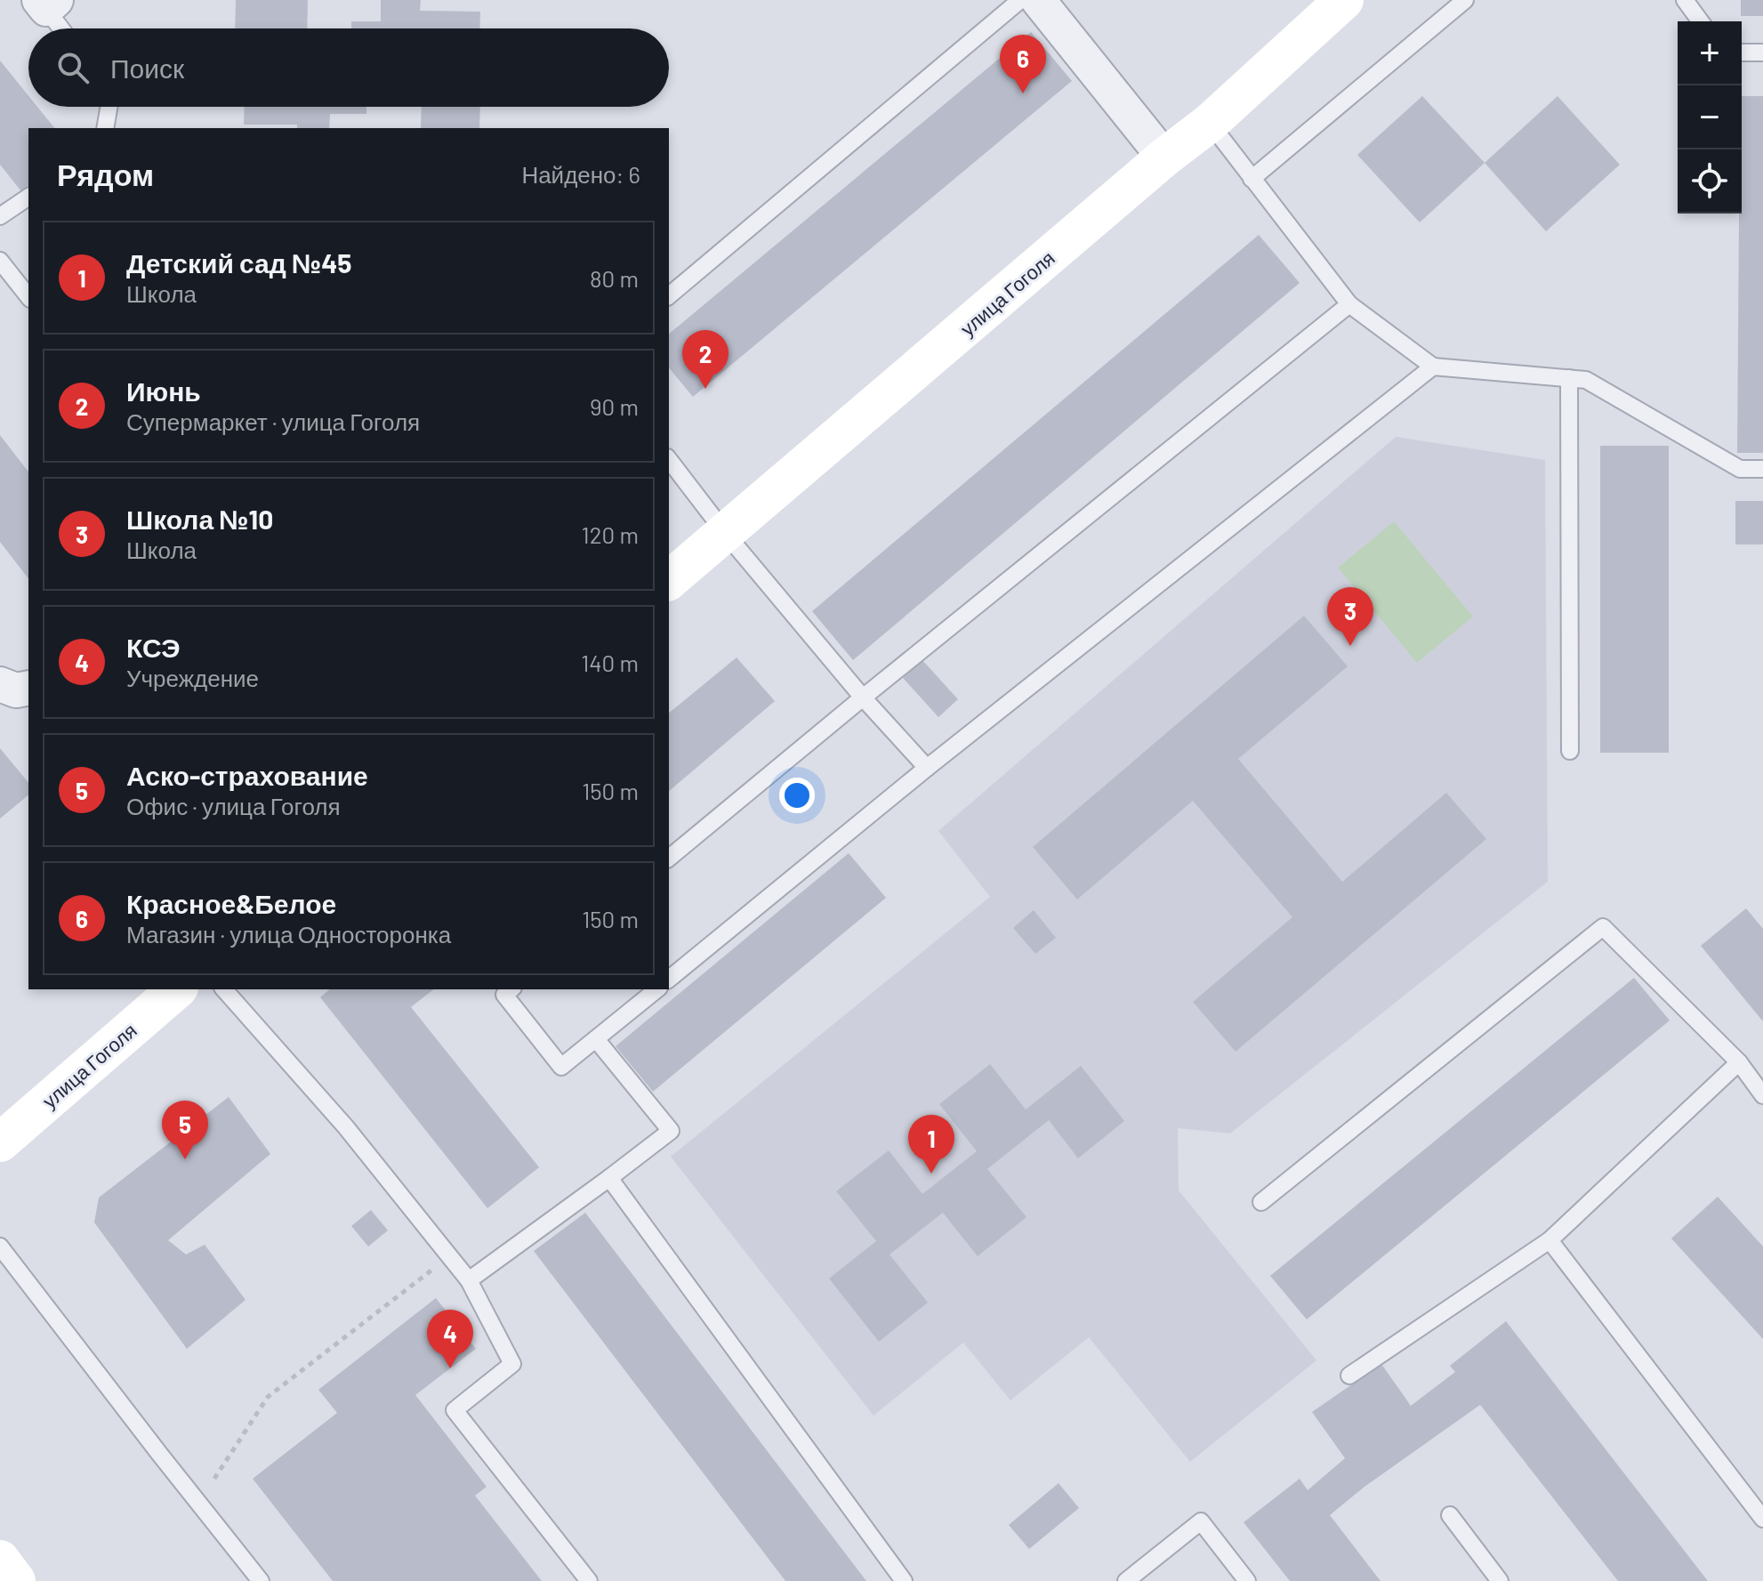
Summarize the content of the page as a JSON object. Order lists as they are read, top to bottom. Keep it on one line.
{"streets":{"main road":["улица Гоголя"]},"page":{"map_buttons":["+","−"],"search":"Поиск","pins":["6","2","3","5","1","4"],"heading":["Рядом","Найдено: 6"],"list":[{"mark":"1","name":"Детский сад №45","note":"Школа","value":"80 m"},{"mark":"2","name":"Июнь","note":"Супермаркет · улица Гоголя","value":"90 m"},{"mark":"3","name":"Школа №10","note":"Школа","value":"120 m"},{"mark":"4","name":"КСЭ","note":"Учреждение","value":"140 m"},{"mark":"5","name":"Аско-страхование","note":"Офис · улица Гоголя","value":"150 m"},{"mark":"6","name":"Красное&Белое","note":"Магазин · улица Односторонка","value":"150 m"}]}}
